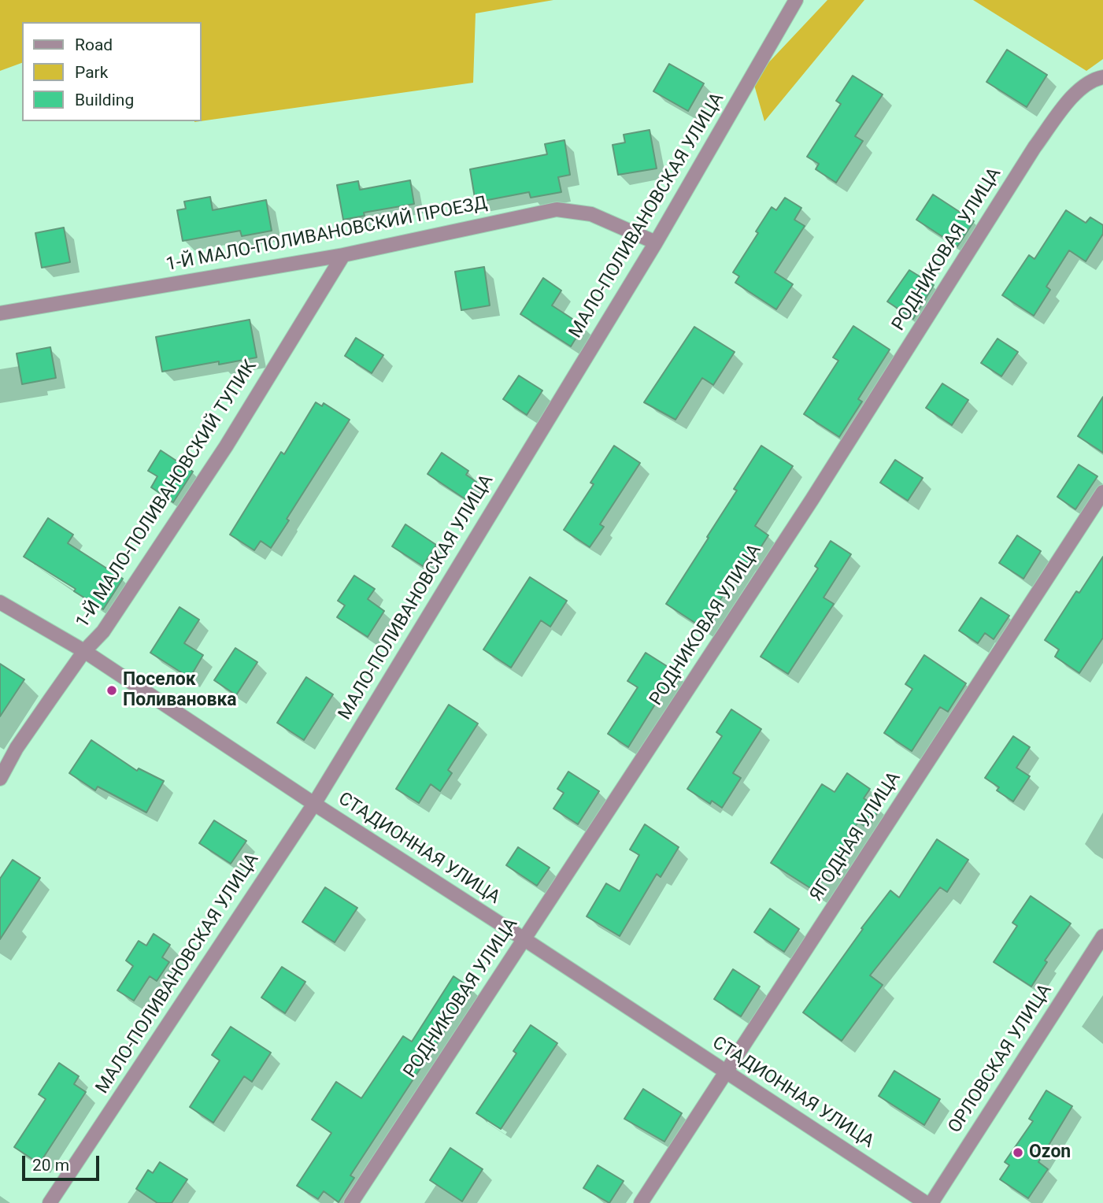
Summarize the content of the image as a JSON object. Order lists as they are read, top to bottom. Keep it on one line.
{"streets":{"street":["МАЛО-ПОЛИВАНОВСКАЯ УЛИЦА","1-Й МАЛО-ПОЛИВАНОВСКИЙ ПРОЕЗД","РОДНИКОВАЯ УЛИЦА","1-Й МАЛО-ПОЛИВАНОВСКИЙ ТУПИК","ЯГОДНАЯ УЛИЦА","СТАДИОННАЯ УЛИЦА","ОРЛОВСКАЯ УЛИЦА"]},"crossings":[["МАЛО-ПОЛИВАНОВСКАЯ УЛИЦА","1-Й МАЛО-ПОЛИВАНОВСКИЙ ПРОЕЗД"],["МАЛО-ПОЛИВАНОВСКАЯ УЛИЦА","СТАДИОННАЯ УЛИЦА"],["1-Й МАЛО-ПОЛИВАНОВСКИЙ ПРОЕЗД","1-Й МАЛО-ПОЛИВАНОВСКИЙ ТУПИК"],["РОДНИКОВАЯ УЛИЦА","СТАДИОННАЯ УЛИЦА"],["1-Й МАЛО-ПОЛИВАНОВСКИЙ ТУПИК","СТАДИОННАЯ УЛИЦА"],["ЯГОДНАЯ УЛИЦА","СТАДИОННАЯ УЛИЦА"]],"places":["Поселок Поливановка","Ozon"],"legend":["Road","Park","Building"],"scale_bar":"20 m"}
